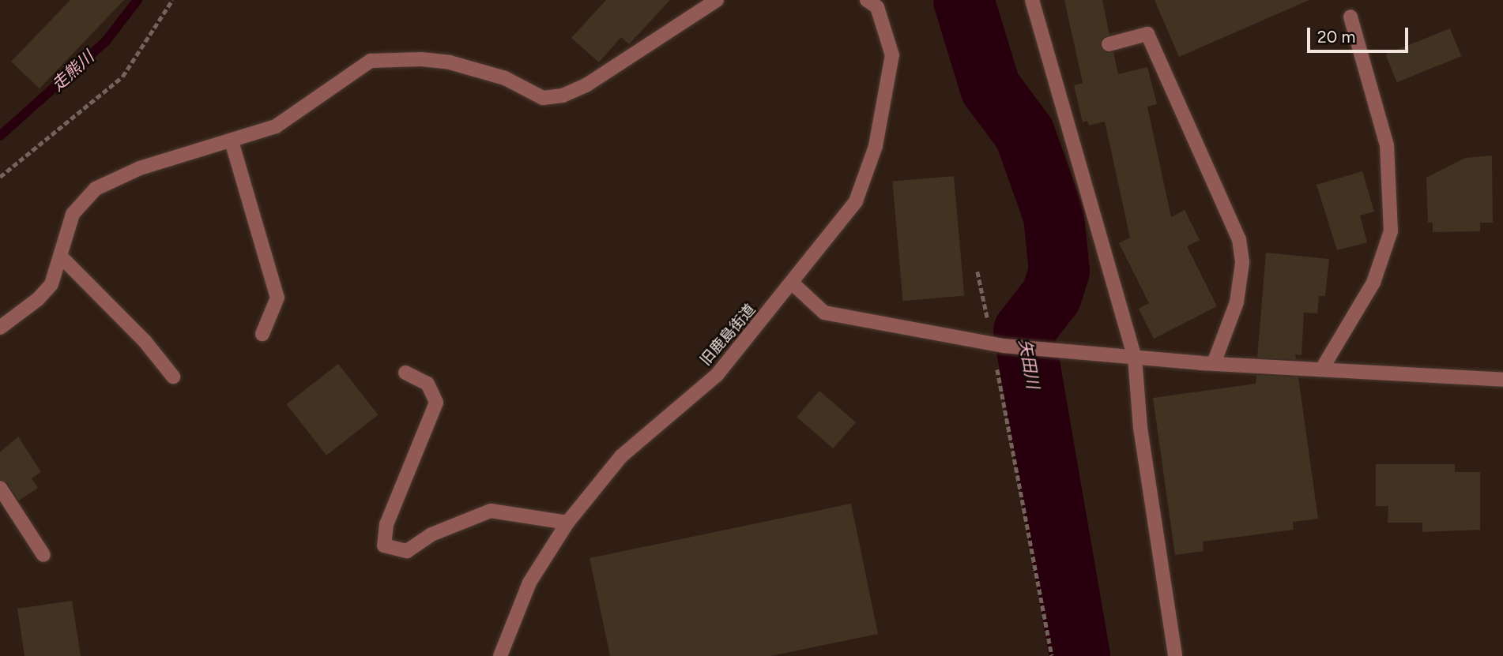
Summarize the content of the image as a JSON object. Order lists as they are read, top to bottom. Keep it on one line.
{"streets":{"street":["旧鹿島街道"]},"water":["走熊川","矢田川"],"scale_bar":"20 m"}
